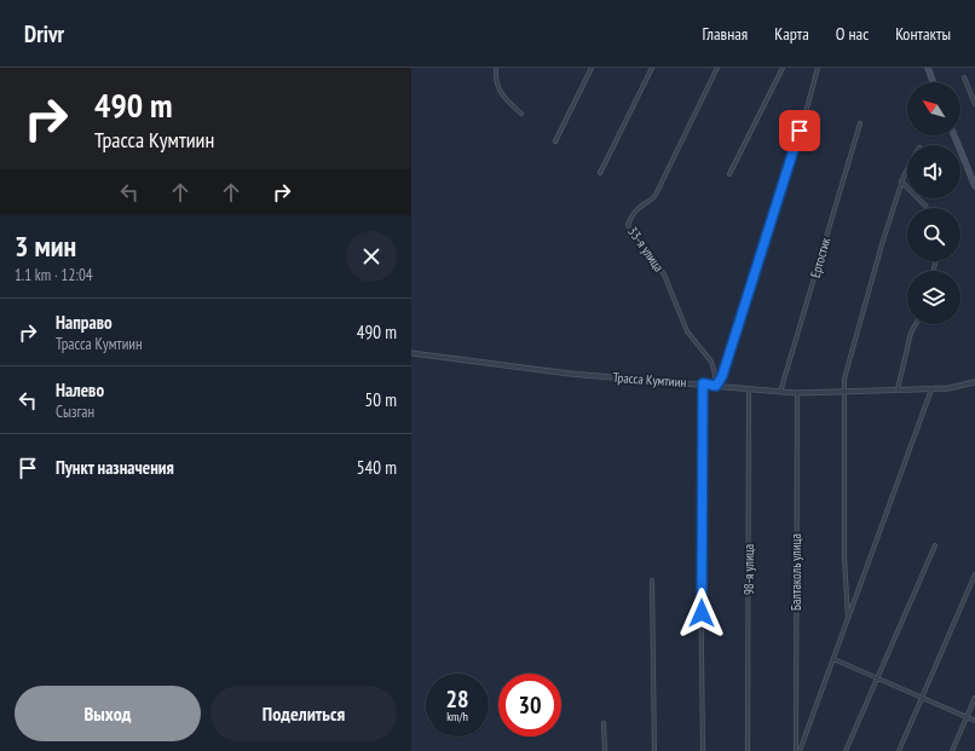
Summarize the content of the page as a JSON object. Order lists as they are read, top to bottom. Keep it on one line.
{"streets":{"street":["33-я улица","Ертостик","Трасса Кумтиин","98-я улица","Балтаколь улица"]},"crossings":[["33-я улица","Трасса Кумтиин"],["Ертостик","Трасса Кумтиин"],["Трасса Кумтиин","98-я улица"],["Трасса Кумтиин","Балтаколь улица"]],"north":"top left","page":{"header":"Drivr","nav":["Главная","Карта","О нас","Контакты"],"turn":["490 m","Трасса Кумтиин"],"heading":["3 мин","1.1 km · 12:04"],"list":[{"name":"Направо","note":"Трасса Кумтиин","value":"490 m"},{"name":"Налево","note":"Сызган","value":"50 m"},{"name":"Пункт назначения","value":"540 m"}],"speed":"28 km/h","limit":"30","buttons":["Выход","Поделиться"]}}
